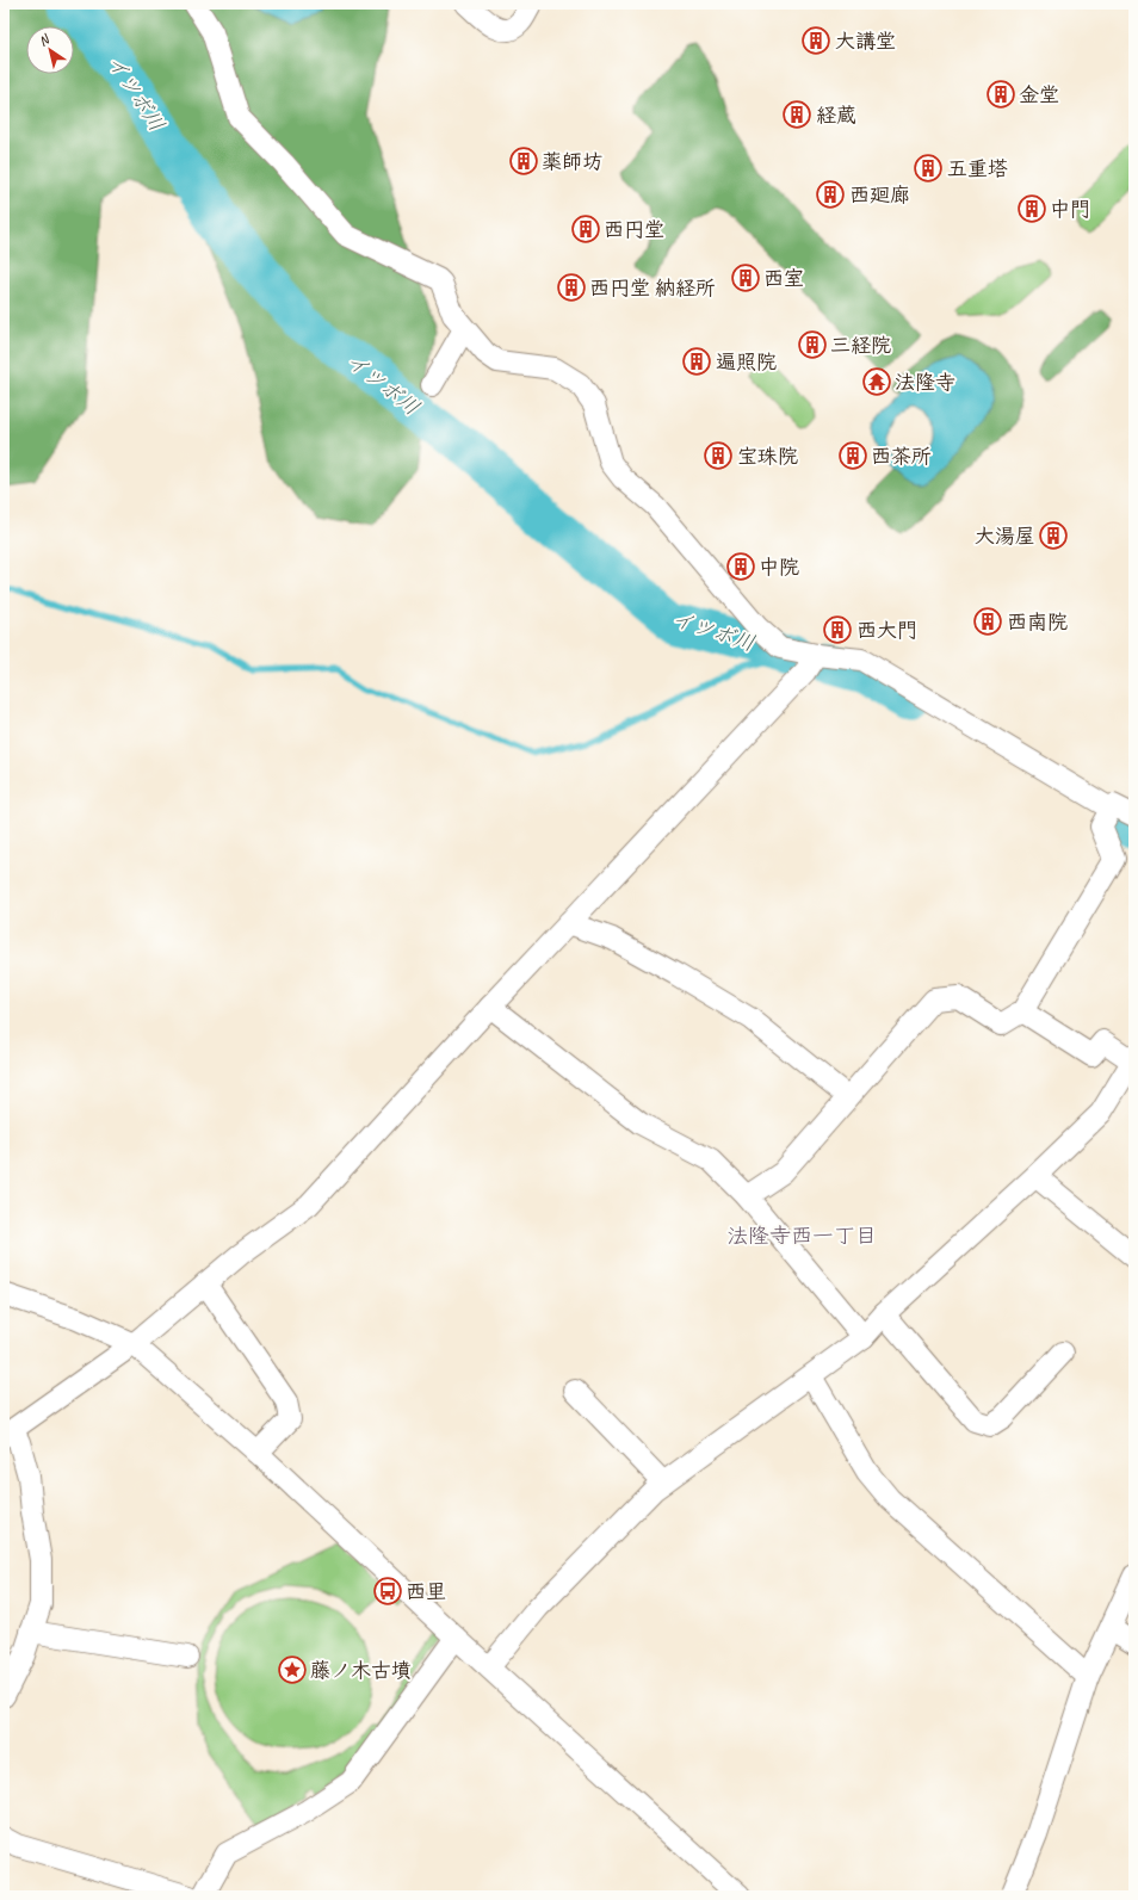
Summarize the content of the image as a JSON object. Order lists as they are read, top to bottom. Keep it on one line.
{"districts":["法隆寺西一丁目"],"water":["イツボ川"],"places":{"building":["大講堂","金堂","経蔵","薬師坊","五重塔","西廻廊","中門","西円堂","西室","西円堂 納経所","三経院","遍照院","宝珠院","西茶所","大湯屋","中院","西南院","西大門"],"temple":["法隆寺"],"bus stop":["西里"],"place":["藤ノ木古墳"]},"north":"top left"}
